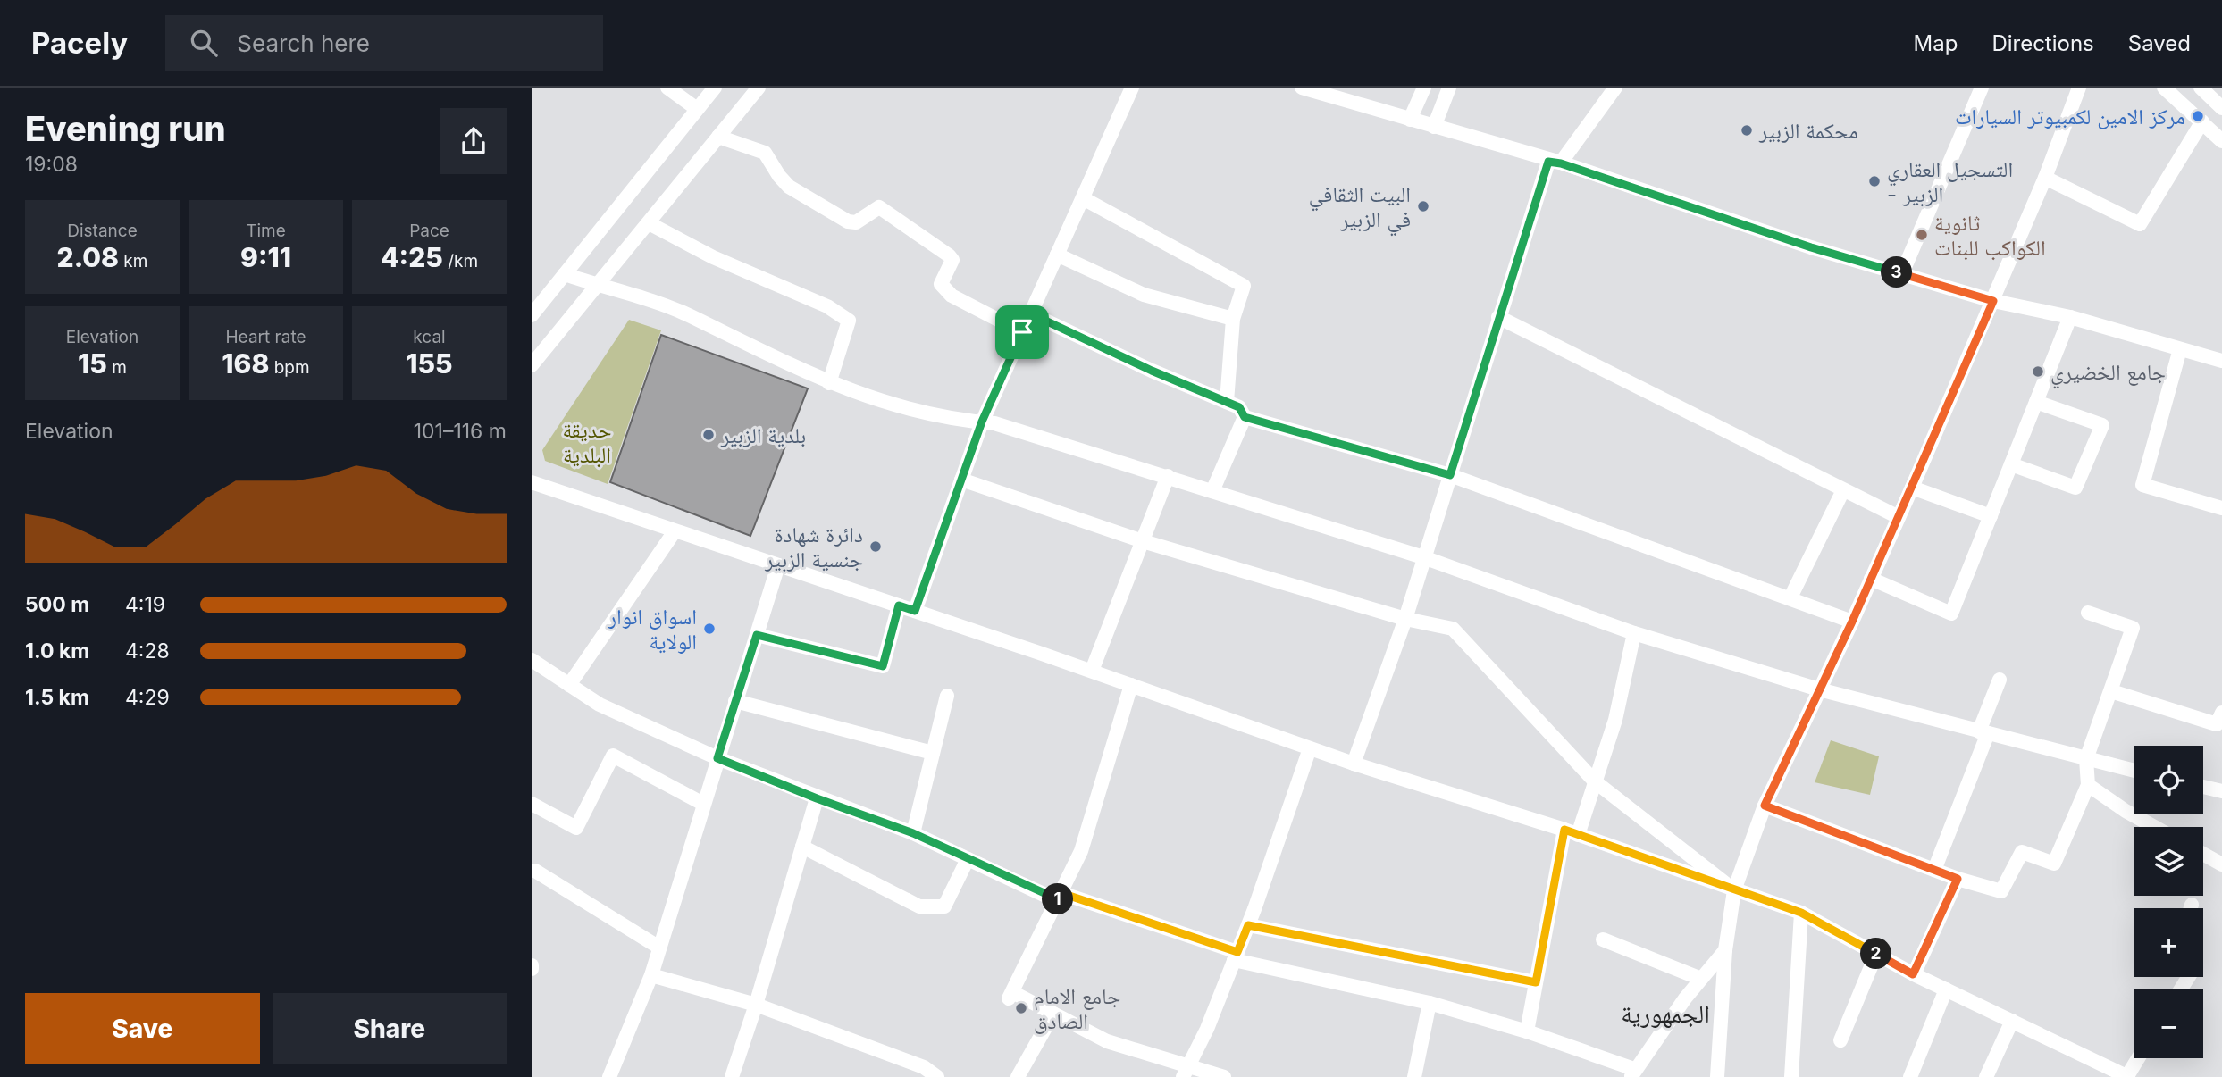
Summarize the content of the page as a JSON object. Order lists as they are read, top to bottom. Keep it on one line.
{"districts":["الجمهورية"],"parks":["حديقة البلدية"],"places":["مركز الامين لكمبيوتر السيارات","محكمة الزبير","التسجيل العقاري - الزبير","البيت الثقافي في الزبير","ثانوية الكواكب للبنات","جامع الخضيري","بلدية الزبير","دائرة شهادة جنسية الزبير","اسواق انوار الولاية","جامع الامام الصادق"],"page":{"header":"Pacely","search":"Search here","nav":["Map","Directions","Saved"],"heading":["Evening run","19:08"],"stats":[["Distance","2.08 km"],["Time","9:11"],["Pace","4:25 /km"],["Elevation","15 m"],["Heart rate","168 bpm"],["kcal","155"]],"pins":["3","1","2"],"chart":["Elevation","101–116 m"],"list":[{"name":"500 m","note":"4:19"},{"name":"1.0 km","note":"4:28"},{"name":"1.5 km","note":"4:29"}],"map_buttons":["+","−"],"buttons":["Save","Share"]}}
